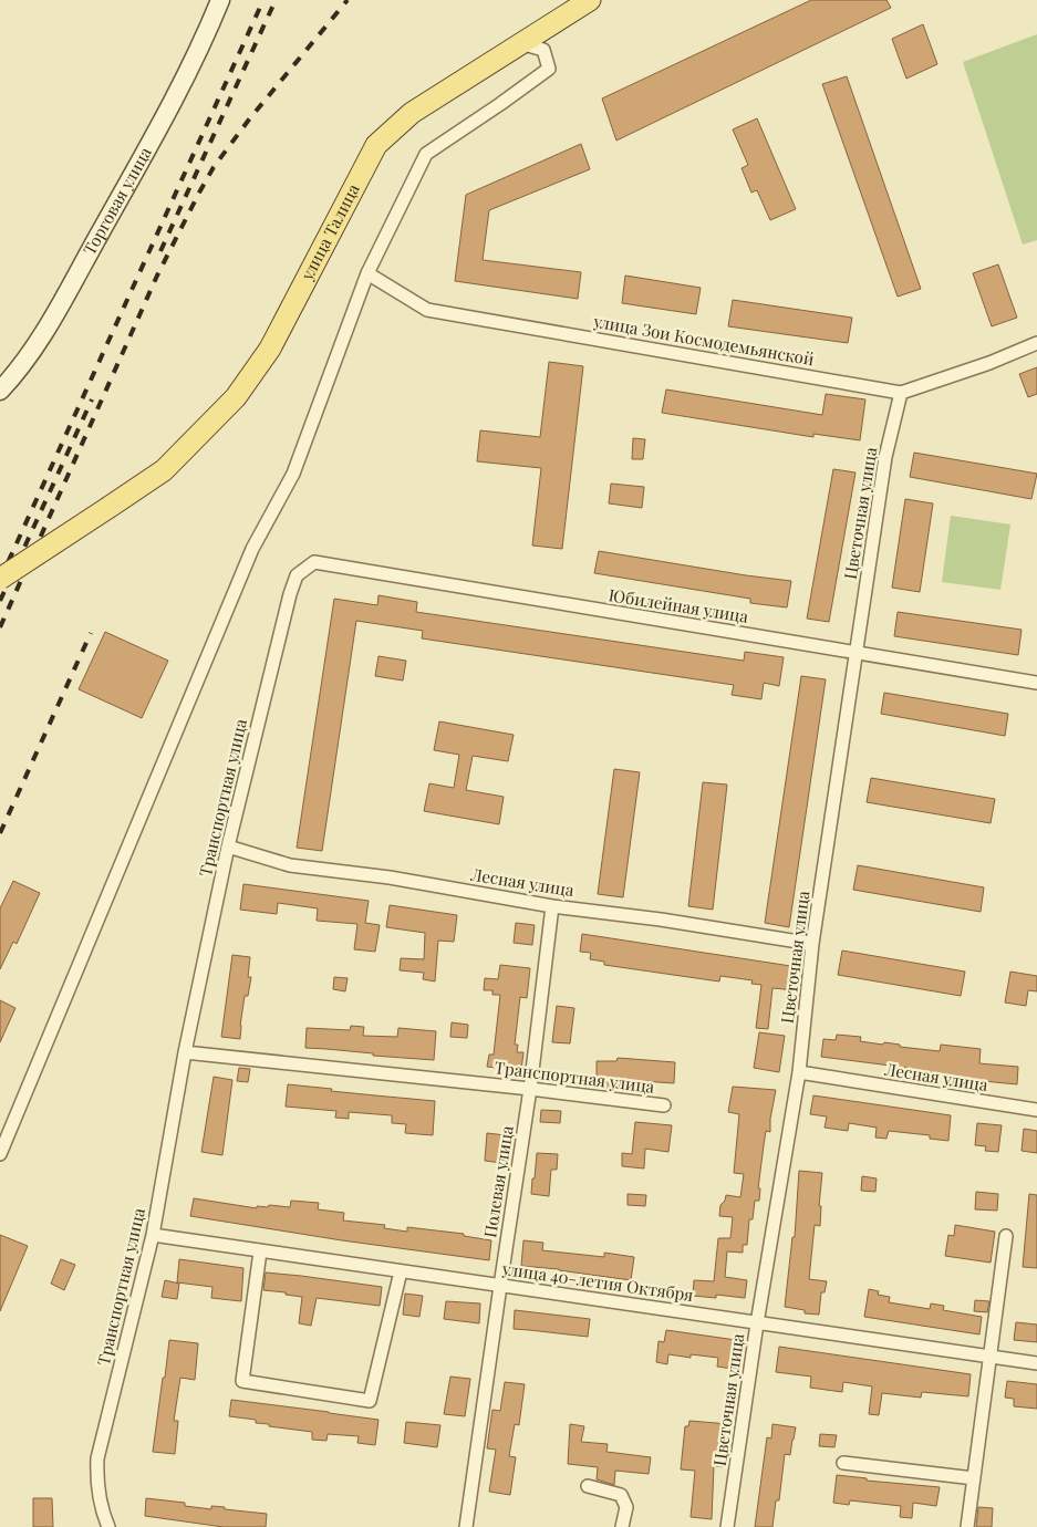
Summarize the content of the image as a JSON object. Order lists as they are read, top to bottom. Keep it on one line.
{"streets":{"main road":["улица Талица"],"street":["Торговая улица","улица Зои Космодемьянской","Цветочная улица","Юбилейная улица","Транспортная улица","Лесная улица","Полевая улица","улица 40-летия Октября"]},"crossings":[["улица Зои Космодемьянской","Цветочная улица"],["Цветочная улица","Юбилейная улица"],["Цветочная улица","Лесная улица"],["Цветочная улица","улица 40-летия Октября"],["Юбилейная улица","Транспортная улица"],["Транспортная улица","Лесная улица"],["Транспортная улица","Полевая улица"],["Транспортная улица","улица 40-летия Октября"],["Лесная улица","Полевая улица"],["Полевая улица","улица 40-летия Октября"]]}
